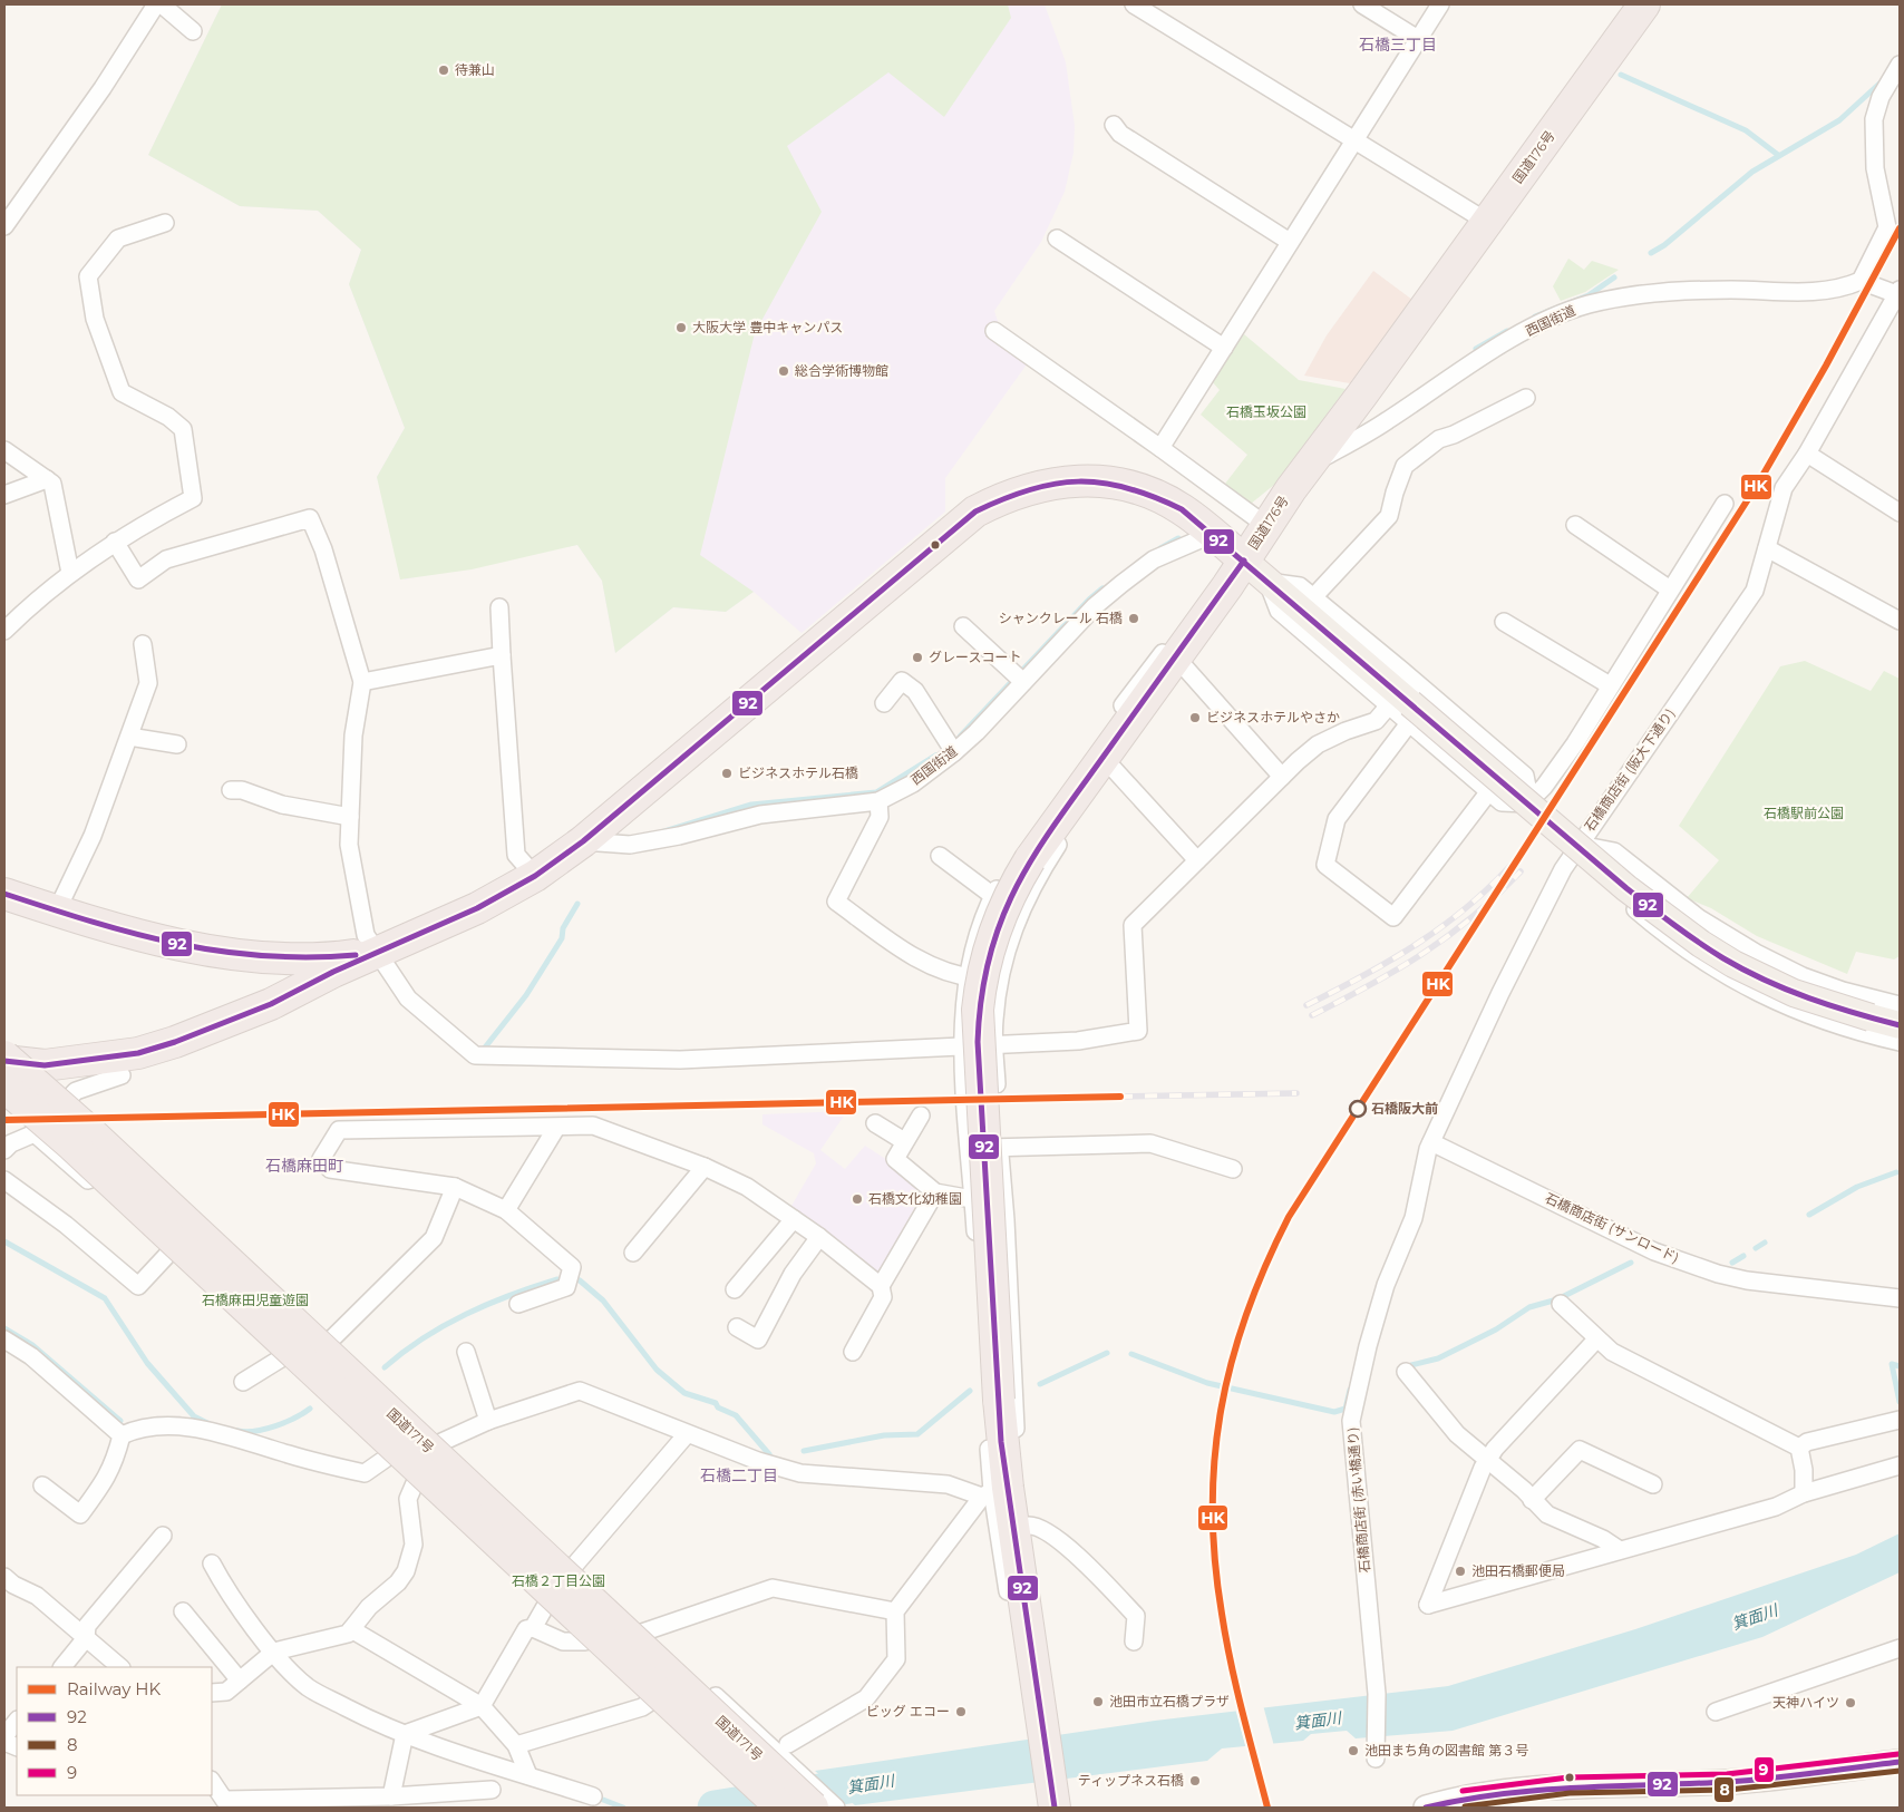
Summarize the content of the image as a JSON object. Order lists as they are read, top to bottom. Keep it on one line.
{"streets":{"highway":["国道176号","国道171号"],"street":["西国街道","石橋商店街 (阪大下通り)","石橋商店街 (サンロード)","石橋商店街 (赤い橋通り)"]},"crossings":[["国道176号","西国街道"],["石橋商店街 (阪大下通り)","石橋商店街 (サンロード)"],["石橋商店街 (阪大下通り)","石橋商店街 (赤い橋通り)"],["石橋商店街 (サンロード)","石橋商店街 (赤い橋通り)"]],"districts":["石橋三丁目","石橋麻田町","石橋二丁目"],"water":["箕面川"],"parks":["石橋玉坂公園","石橋駅前公園","石橋麻田児童遊園","石橋２丁目公園"],"places":["待兼山","大阪大学 豊中キャンパス","総合学術博物館","シャンクレール 石橋","グレースコート","ビジネスホテルやさか","ビジネスホテル石橋","石橋阪大前","石橋文化幼稚園","池田石橋郵便局","池田市立石橋プラザ","天神ハイツ","ビッグ エコー","池田まち角の図書館 第３号","ティップネス石橋"],"lines":["rail line HK","transit line 92","transit line 9","transit line 8"],"legend":["Railway HK","92","8","9"]}
